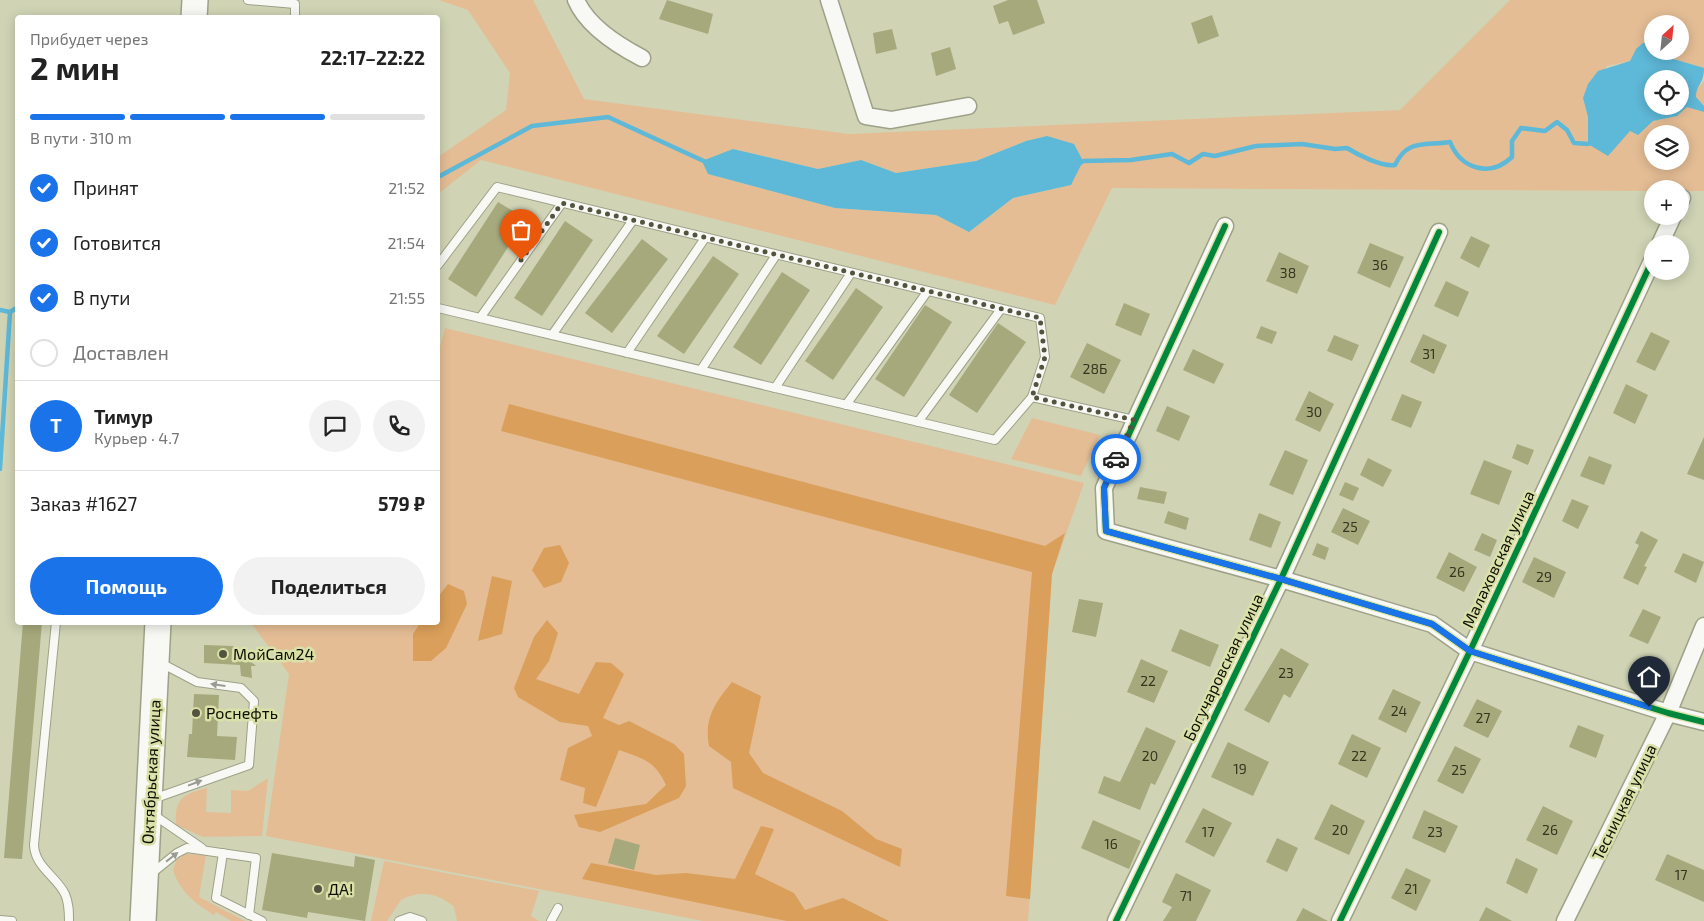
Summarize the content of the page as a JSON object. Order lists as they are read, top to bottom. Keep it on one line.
{"streets":{"main road":["Октябрьская улица"],"street":["Малаховская улица","Богучаровская улица","Тесницкая улица"]},"places":["МойСам24","Роснефть","ДА!"],"house_numbers":["36","38","31","28Б","30","25","26","29","23","22","24","27","20","22","19","25","20","26","17","23","16","17","21","71"],"north":"top right","page":{"map_buttons":["+","−"],"heading":["2 мин","Прибудет через","22:17–22:22"],"panel":["Тимур","Курьер · 4.7","Заказ #1627","579 ₽"],"bar":"В пути · 310 m","list":[["Принят","21:52"],["Готовится","21:54"],["В пути","21:55"],"Доставлен"],"round":"Т","buttons":["Помощь","Поделиться"]}}
